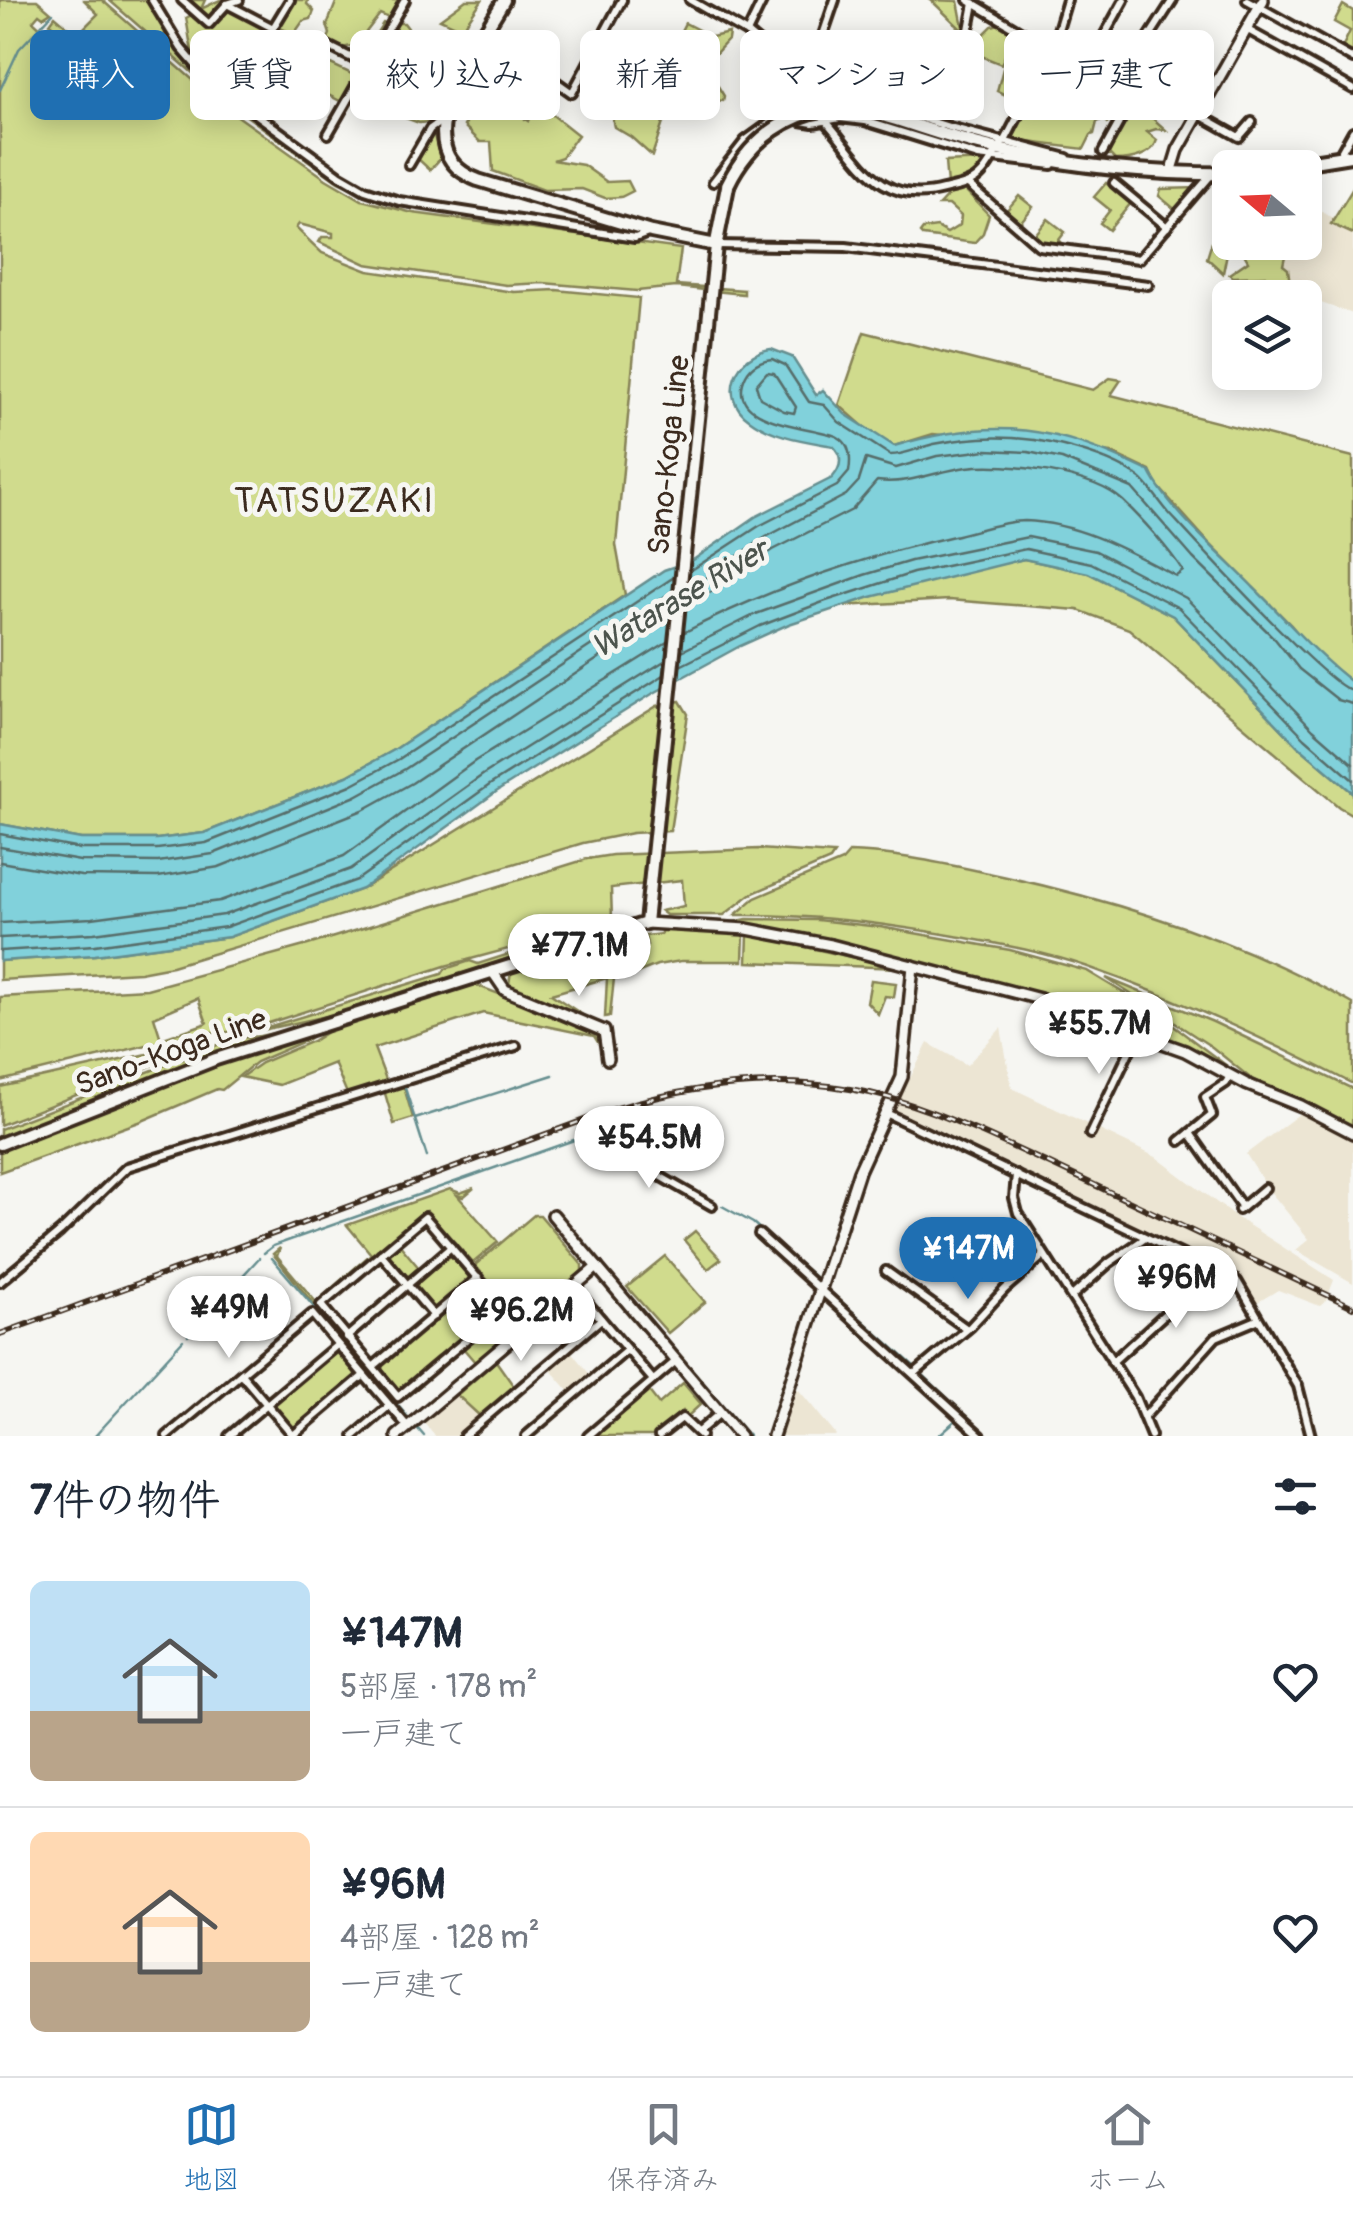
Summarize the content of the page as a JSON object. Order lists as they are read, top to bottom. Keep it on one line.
{"streets":{"main road":["Sano-Koga Line"]},"districts":["TATSUZAKI"],"water":["Watarase River"],"north":"left","page":{"chip":["購入","賃貸","絞り込み","新着","マンション","一戸建て"],"price":["¥77.1M","¥55.7M","¥54.5M","¥147M","¥96M","¥49M","¥96.2M"],"heading":"7件の物件","list":[{"name":"¥147M","note":"5部屋 · 178 m² · 一戸建て"},{"name":"¥96M","note":"4部屋 · 128 m² · 一戸建て"}],"tabs":["地図","保存済み","ホーム"]}}
